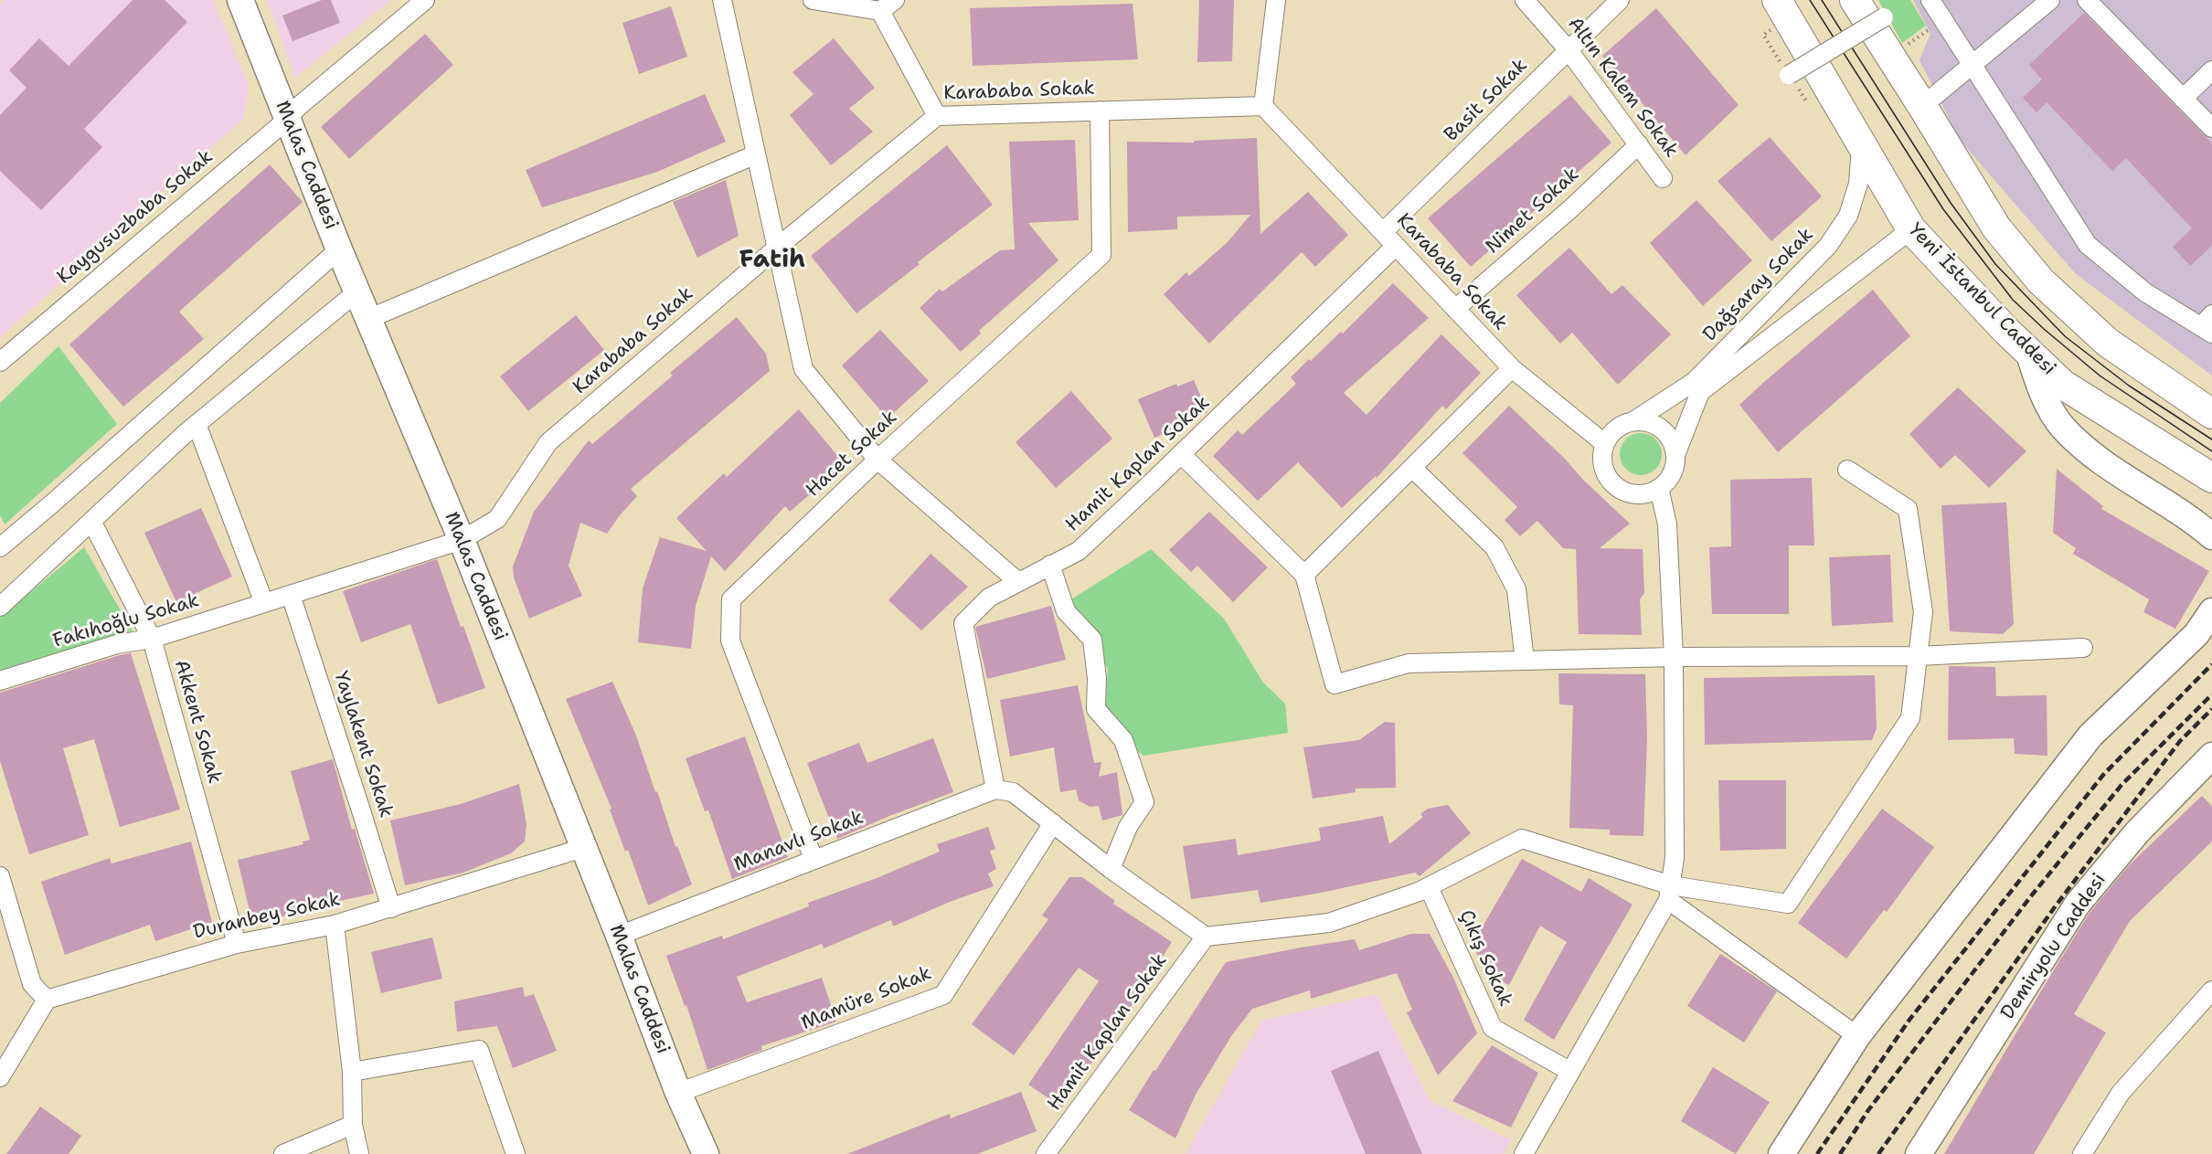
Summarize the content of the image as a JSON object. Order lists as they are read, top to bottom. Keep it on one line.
{"streets":{"main road":["Malas Caddesi","Yeni İstanbul Caddesi","Demiryolu Caddesi"],"street":["Altın Kalem Sokak","Karababa Sokak","Basit Sokak","Nimet Sokak","Kaygusuzbaba Sokak","Dağsaray Sokak","Hacet Sokak","Hamit Kaplan Sokak","Fakıhoğlu Sokak","Akkent Sokak","Yaylakent Sokak","Manavlı Sokak","Duranbey Sokak","Çıkış Sokak","Mamüre Sokak"]},"crossings":[["Altın Kalem Sokak","Basit Sokak"],["Altın Kalem Sokak","Nimet Sokak"],["Karababa Sokak","Basit Sokak"],["Karababa Sokak","Malas Caddesi"],["Karababa Sokak","Nimet Sokak"],["Karababa Sokak","Dağsaray Sokak"],["Karababa Sokak","Hacet Sokak"],["Karababa Sokak","Hamit Kaplan Sokak"],["Karababa Sokak","Fakıhoğlu Sokak"],["Karababa Sokak","Yaylakent Sokak"],["Malas Caddesi","Kaygusuzbaba Sokak"],["Malas Caddesi","Manavlı Sokak"],["Malas Caddesi","Duranbey Sokak"],["Malas Caddesi","Mamüre Sokak"],["Dağsaray Sokak","Yeni İstanbul Caddesi"],["Hacet Sokak","Manavlı Sokak"],["Hamit Kaplan Sokak","Manavlı Sokak"],["Fakıhoğlu Sokak","Akkent Sokak"],["Fakıhoğlu Sokak","Yaylakent Sokak"],["Akkent Sokak","Duranbey Sokak"],["Yaylakent Sokak","Duranbey Sokak"]],"districts":["Fatih"]}
